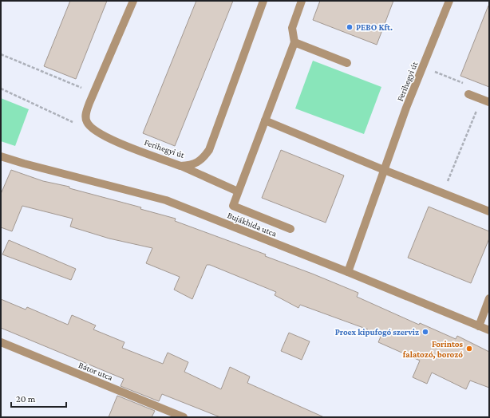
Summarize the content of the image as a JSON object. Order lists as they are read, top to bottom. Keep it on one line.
{"streets":{"street":["Ferihegyi út","Bujákhida utca","Bátor utca"]},"crossings":[["Ferihegyi út","Bujákhida utca"]],"places":["PEBO Kft.","Proex kipufogó szerviz","Forintos falatozó, borozó"],"scale_bar":"20 m"}
